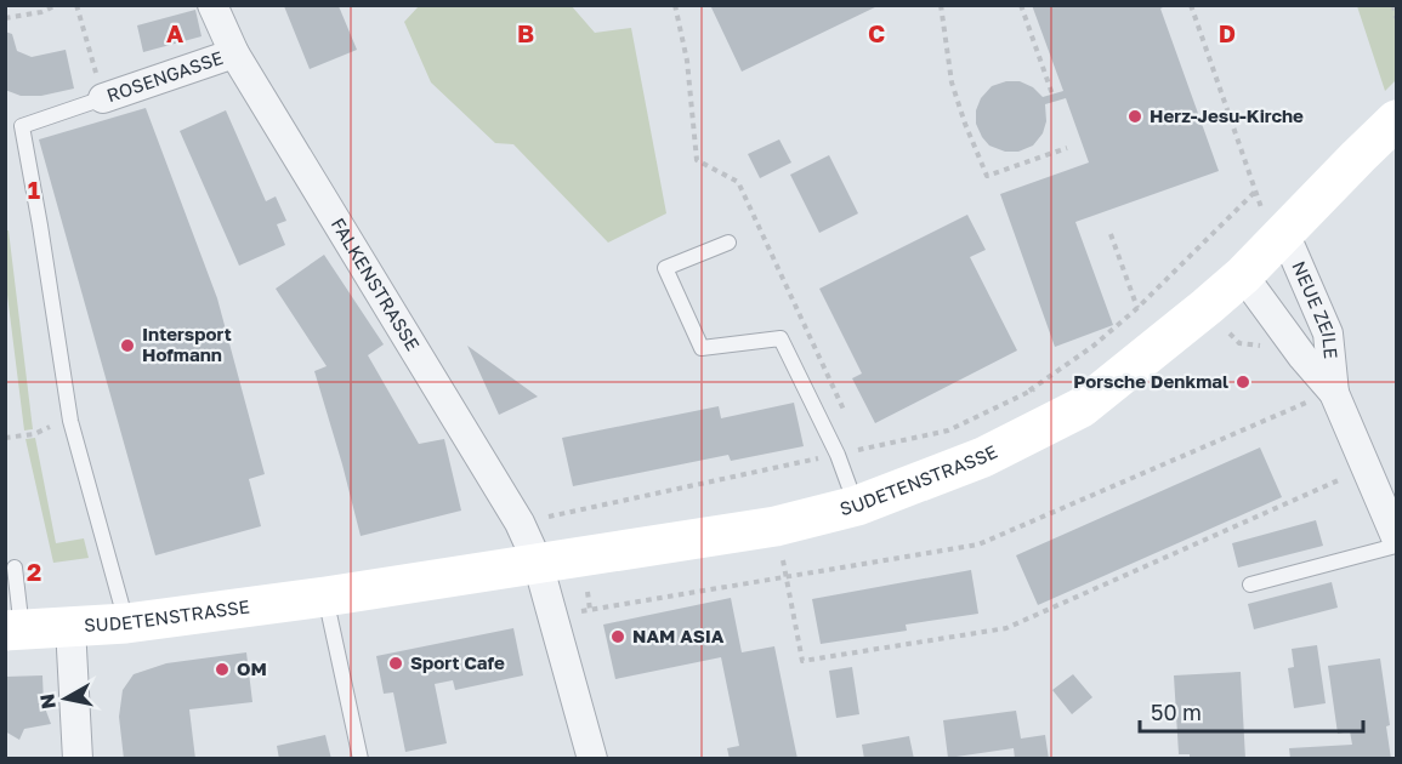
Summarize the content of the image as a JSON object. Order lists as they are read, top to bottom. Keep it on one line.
{"streets":{"street":["ROSENGASSE","FALKENSTRASSE","NEUE ZEILE","SUDETENSTRASSE"]},"crossings":[["ROSENGASSE","FALKENSTRASSE"],["FALKENSTRASSE","SUDETENSTRASSE"],["NEUE ZEILE","SUDETENSTRASSE"]],"places":["Herz-Jesu-Kirche","Intersport Hofmann","Porsche Denkmal","NAM ASIA","Sport Cafe","OM"],"scale_bar":"50 m","north":"left","grid":{"columns":["A","B","C","D"],"rows":["1","2"]}}
